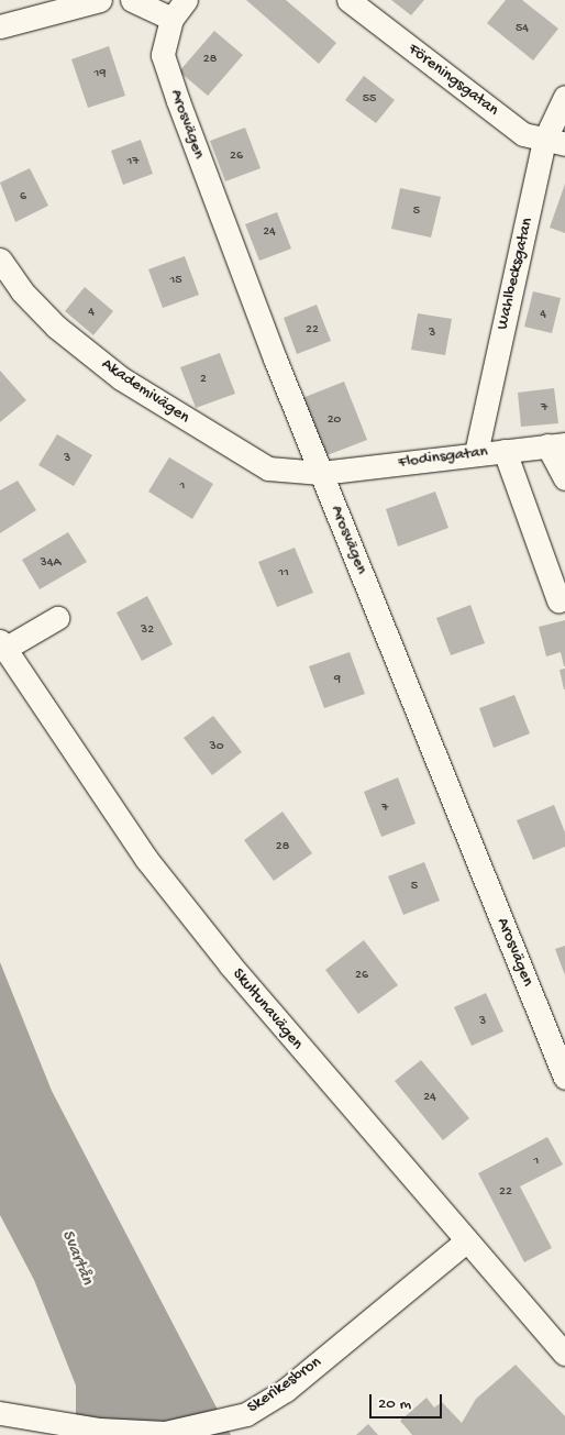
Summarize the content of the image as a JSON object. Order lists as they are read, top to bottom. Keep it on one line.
{"streets":{"street":["Föreningsgatan","Arosvägen","Wahlbecksgatan","Akademivägen","Flodinsgatan","Skultunavägen","Skerikesbron"]},"crossings":[["Föreningsgatan","Wahlbecksgatan"],["Arosvägen","Akademivägen"],["Arosvägen","Flodinsgatan"],["Wahlbecksgatan","Flodinsgatan"],["Akademivägen","Flodinsgatan"],["Skultunavägen","Skerikesbron"]],"water":["Svartån"],"house_numbers":["54","28","19","55","26","17","6","5","24","15","4","4","22","3","2","7","20","3","1","34A","11","32","9","30","7","28","5","26","3","24","1","22"],"scale_bar":"20 m"}
